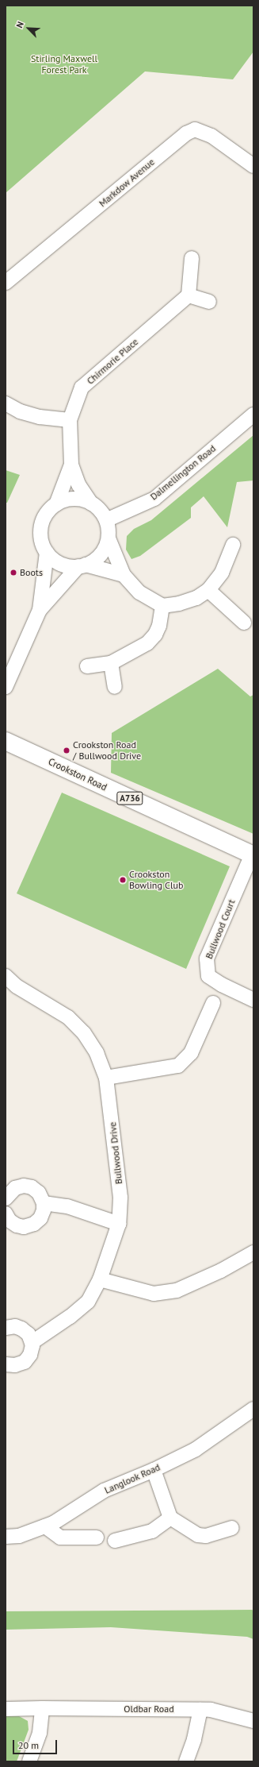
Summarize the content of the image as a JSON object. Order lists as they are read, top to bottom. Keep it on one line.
{"streets":{"main road":["Crookston Road","A736"],"street":["Markdow Avenue","Chirmorie Place","Dalmellington Road","Bullwood Court","Bullwood Drive","Langlook Road","Oldbar Road"]},"crossings":[["Chirmorie Place","Dalmellington Road"],["Crookston Road","Bullwood Court"]],"parks":["Stirling Maxwell Forest Park"],"places":["Boots","Crookston Road / Bullwood Drive","Crookston Bowling Club"],"scale_bar":"20 m","north":"top left"}
